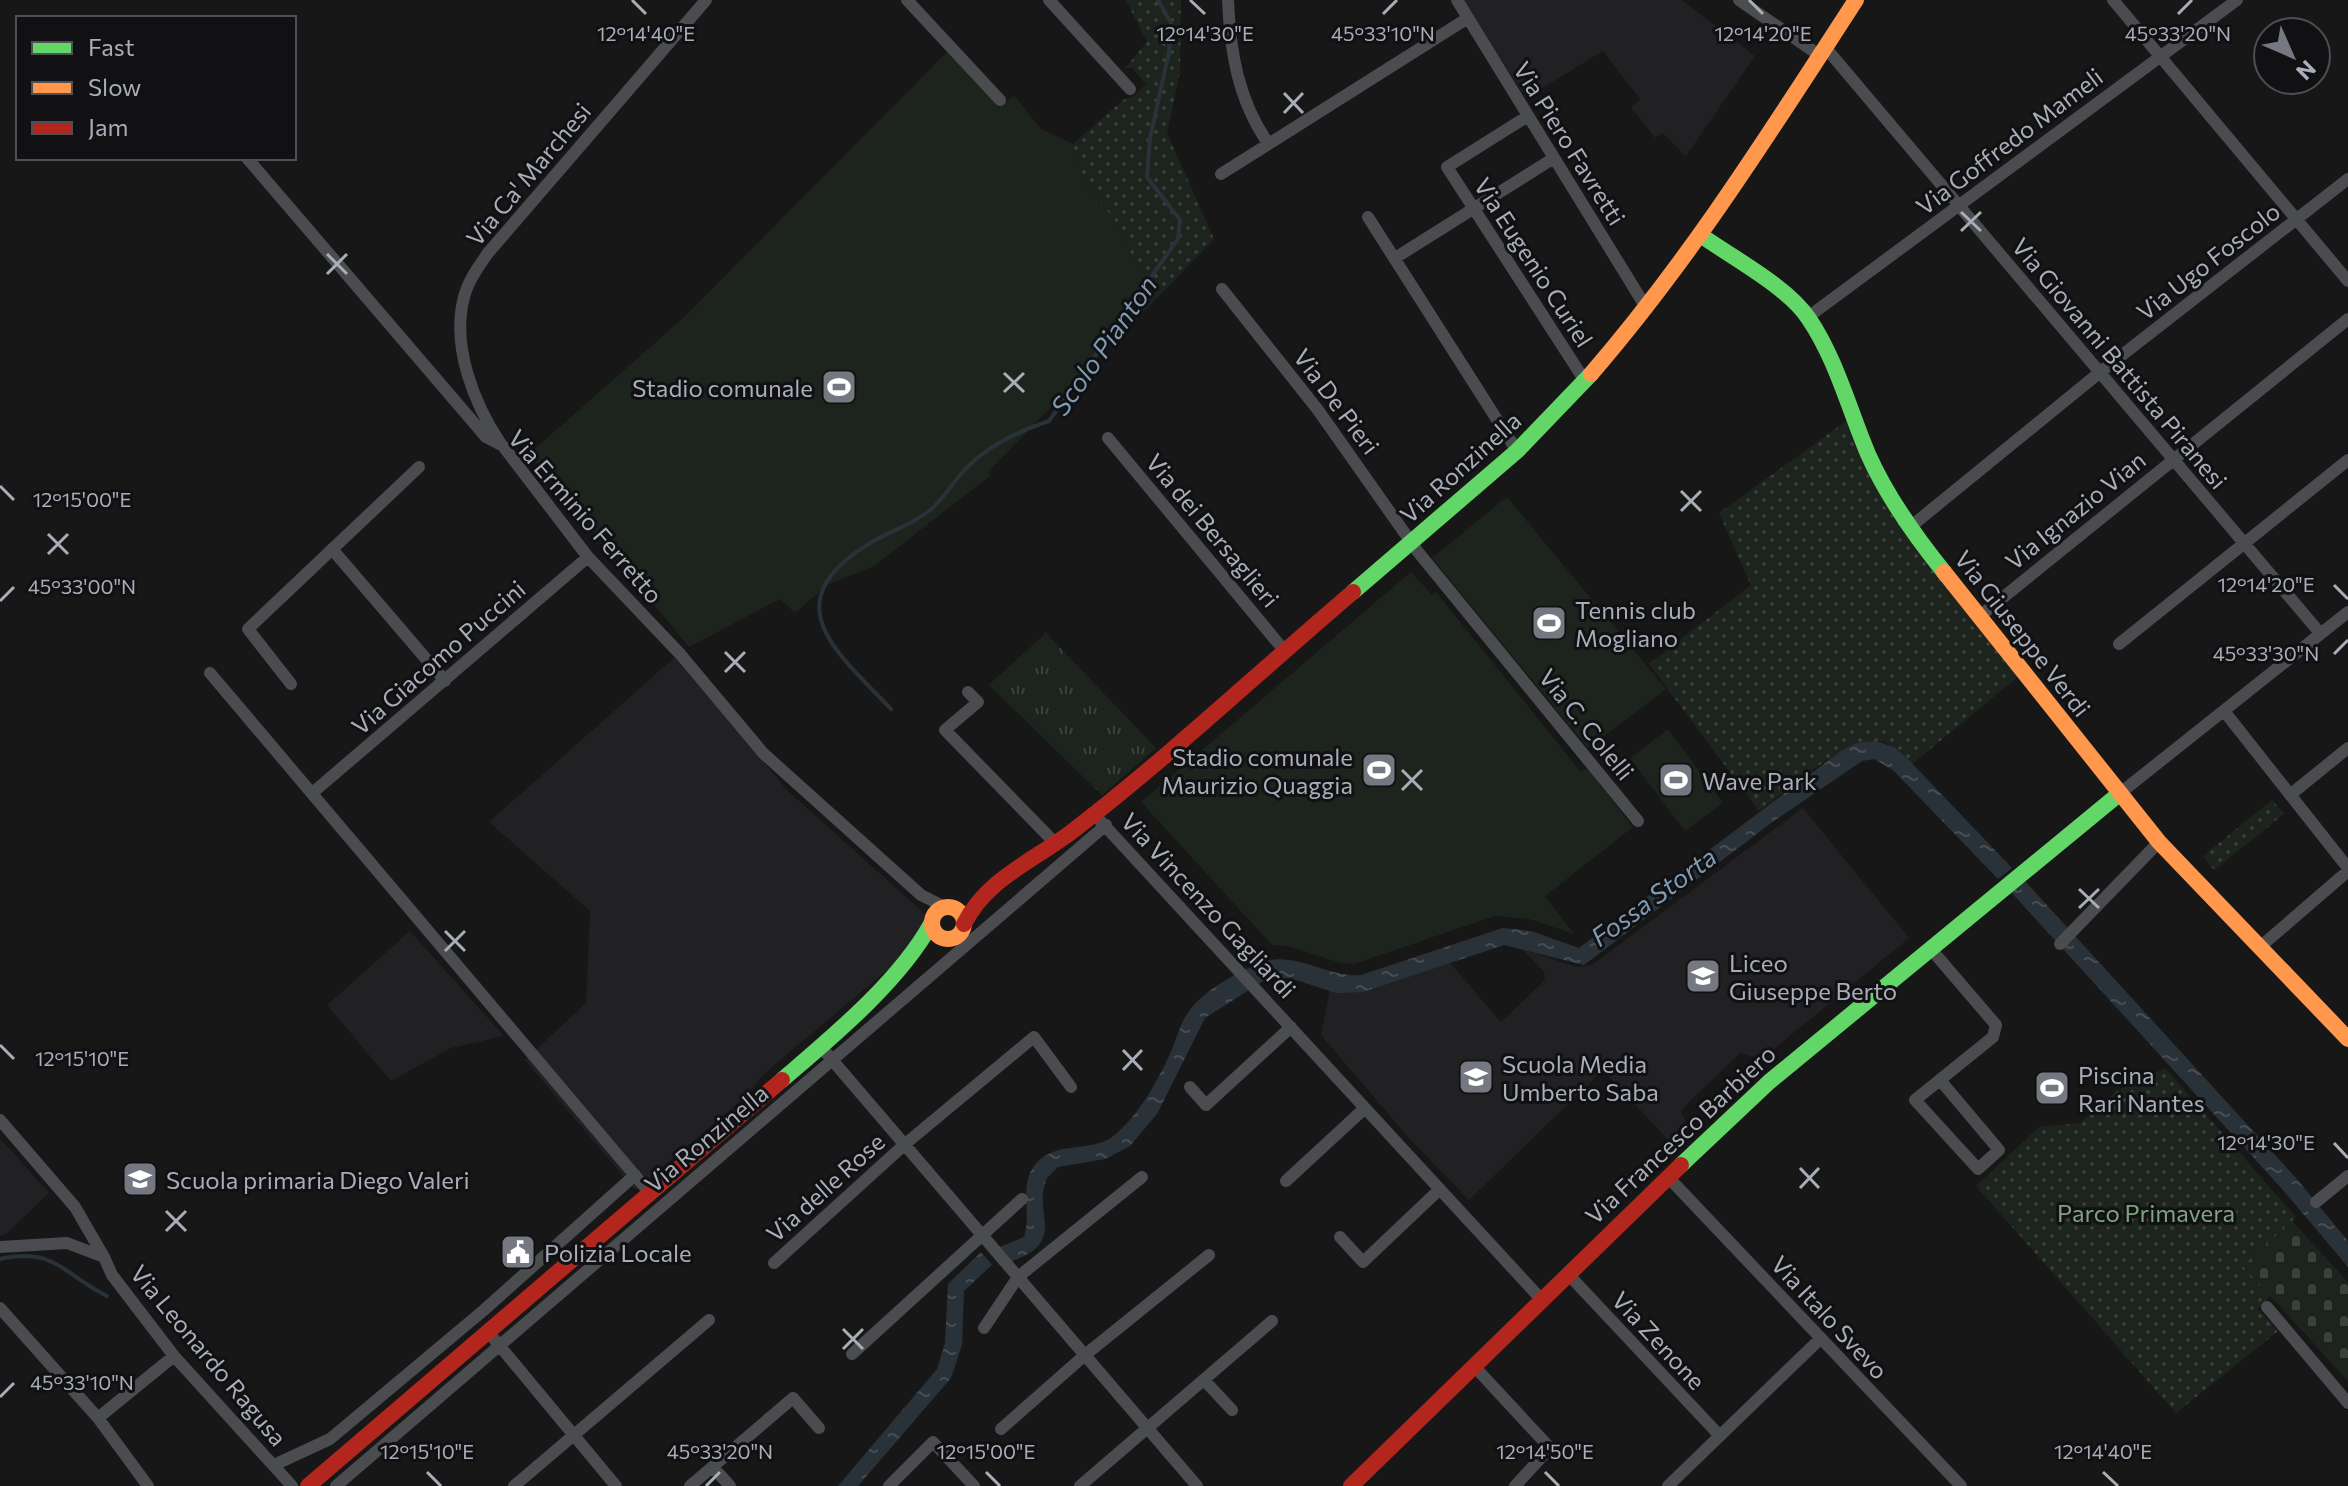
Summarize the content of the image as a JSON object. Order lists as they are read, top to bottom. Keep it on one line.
{"streets":{"street":["Via Goffredo Mameli","Via Piero Favretti","Via Ca' Marchesi","Via Ugo Foscolo","Via Eugenio Curiel","Via Giovanni Battista Piranesi","Via De Pieri","Via Ronzinella","Via Ignazio Vian","Via Erminio Ferretto","Via dei Bersaglieri","Via Giuseppe Verdi","Via Giacomo Puccini","Via C. Colelli","Via Vincenzo Gagliardi","Via Francesco Barbiero","Via delle Rose","Via Italo Svevo","Via Zenone","Via Leonardo Ragusa"]},"crossings":[["Via Goffredo Mameli","Via Giovanni Battista Piranesi"],["Via Goffredo Mameli","Via Giuseppe Verdi"],["Via Piero Favretti","Via Eugenio Curiel"],["Via Piero Favretti","Via Ronzinella"],["Via Ca' Marchesi","Via Erminio Ferretto"],["Via Ugo Foscolo","Via Giovanni Battista Piranesi"],["Via Ugo Foscolo","Via Giuseppe Verdi"],["Via Eugenio Curiel","Via Ronzinella"],["Via Giovanni Battista Piranesi","Via Ronzinella"],["Via Giovanni Battista Piranesi","Via Ignazio Vian"],["Via Giovanni Battista Piranesi","Via Francesco Barbiero"],["Via De Pieri","Via Ronzinella"],["Via De Pieri","Via C. Colelli"],["Via Ronzinella","Via Erminio Ferretto"],["Via Ronzinella","Via dei Bersaglieri"],["Via Ronzinella","Via Giuseppe Verdi"],["Via Ronzinella","Via C. Colelli"],["Via Ronzinella","Via Vincenzo Gagliardi"],["Via Ronzinella","Via delle Rose"],["Via Ignazio Vian","Via Giuseppe Verdi"],["Via Erminio Ferretto","Via Giacomo Puccini"],["Via Giuseppe Verdi","Via Francesco Barbiero"],["Via Vincenzo Gagliardi","Via Francesco Barbiero"],["Via Francesco Barbiero","Via Italo Svevo"],["Via Francesco Barbiero","Via Zenone"]],"water":["Scolo Pianton","Fossa Storta"],"parks":["Parco Primavera"],"places":{"sports":["Stadio comunale","Tennis club Mogliano","Stadio comunale Maurizio Quaggia","Wave Park","Piscina Rari Nantes"],"school or university":["Liceo Giuseppe Berto","Scuola Media Umberto Saba","Scuola primaria Diego Valeri"],"public building":["Polizia Locale"]},"legend":["Fast","Slow","Jam"],"north":"bottom right","coordinates":["12°14'40\"E","12°14'30\"E","45°33'10\"N","12°14'20\"E","45°33'20\"N","12°15'00\"E","45°33'00\"N","45°33'30\"N","12°15'10\"E","12°14'50\"E"]}
